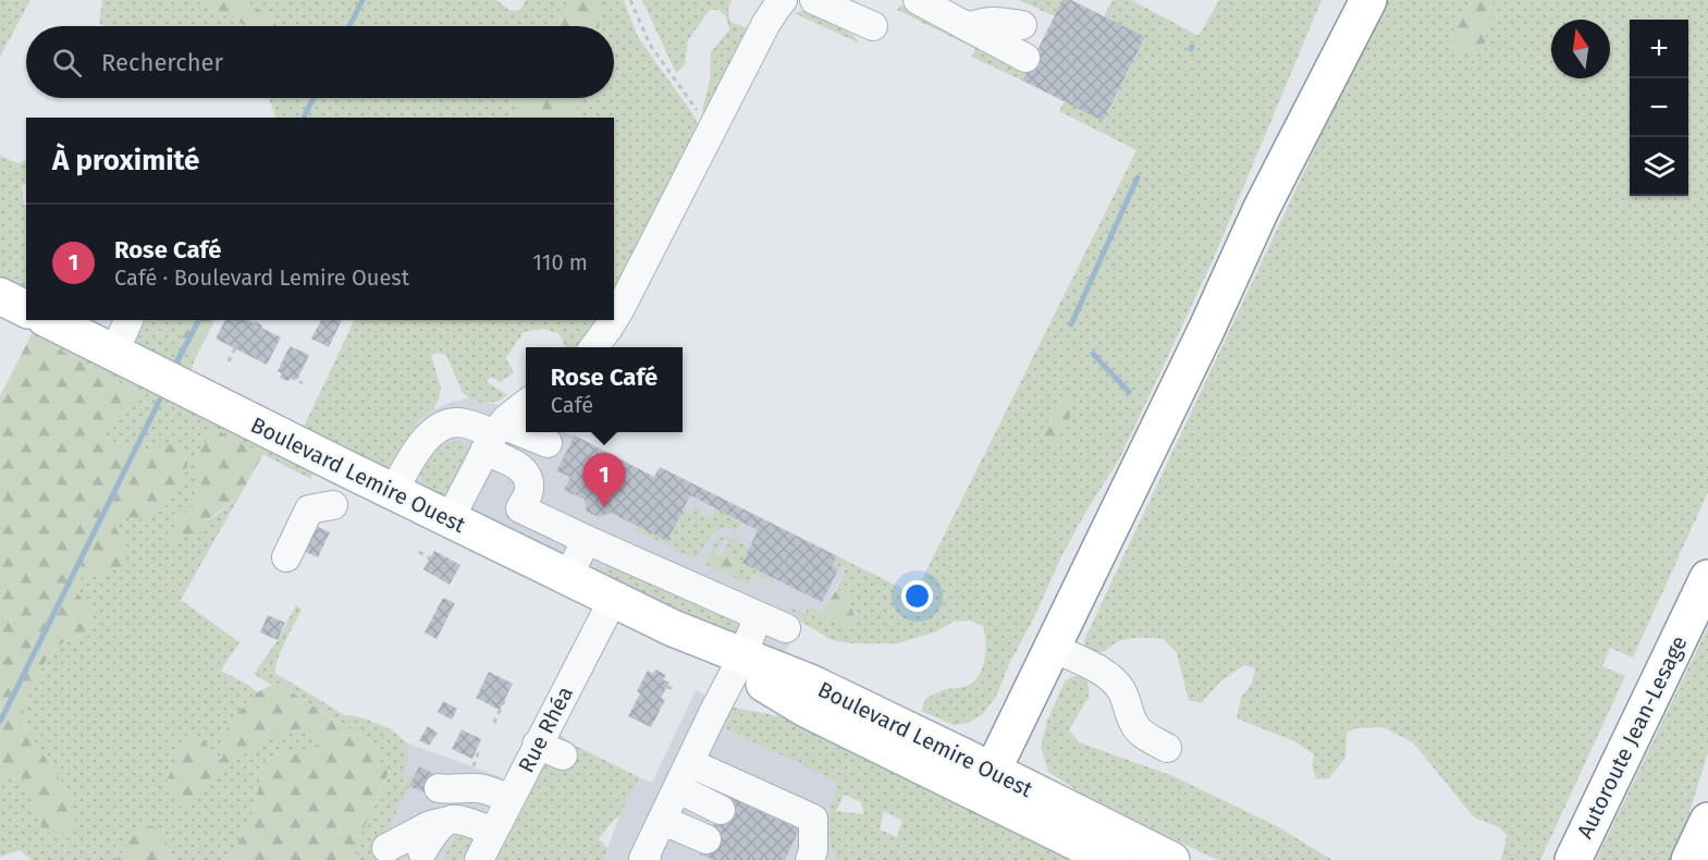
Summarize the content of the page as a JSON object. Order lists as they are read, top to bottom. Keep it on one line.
{"streets":{"main road":["Boulevard Lemire Ouest","Autoroute Jean-Lesage"],"street":["Rue Rhéa"]},"crossings":[["Boulevard Lemire Ouest","Rue Rhéa"]],"north":"top","page":{"map_buttons":["+","−"],"search":"Rechercher","heading":"À proximité","list":[{"mark":"1","name":"Rose Café","note":"Café · Boulevard Lemire Ouest","value":"110 m"}],"popup":["Rose Café","Café"],"pins":"1"}}
